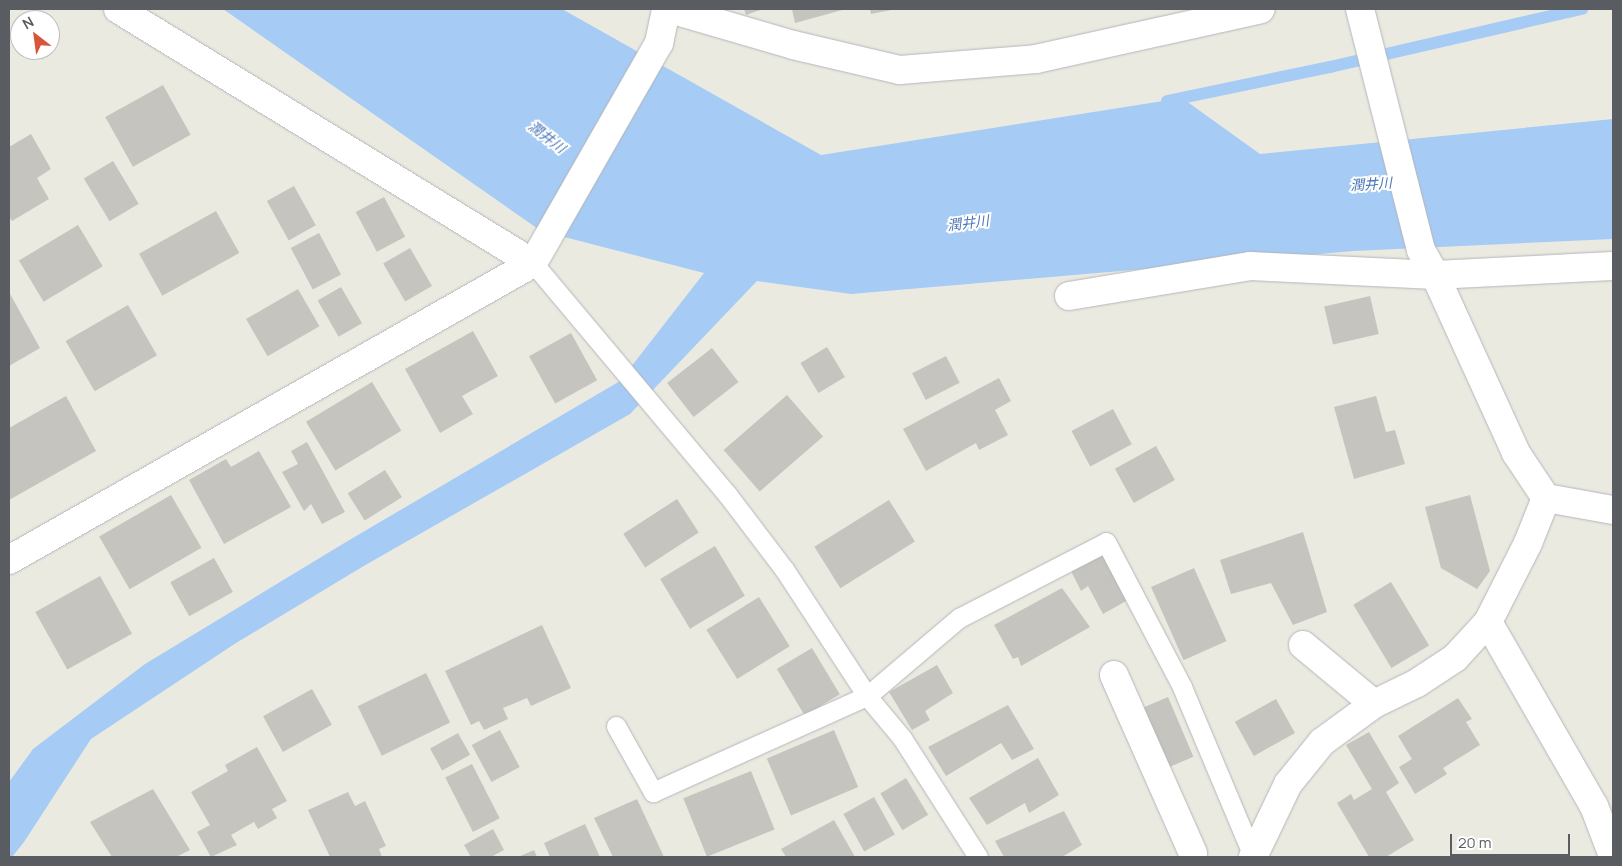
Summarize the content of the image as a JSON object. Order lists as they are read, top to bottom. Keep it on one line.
{"water":["潤井川"],"scale_bar":"20 m","north":"top left"}
